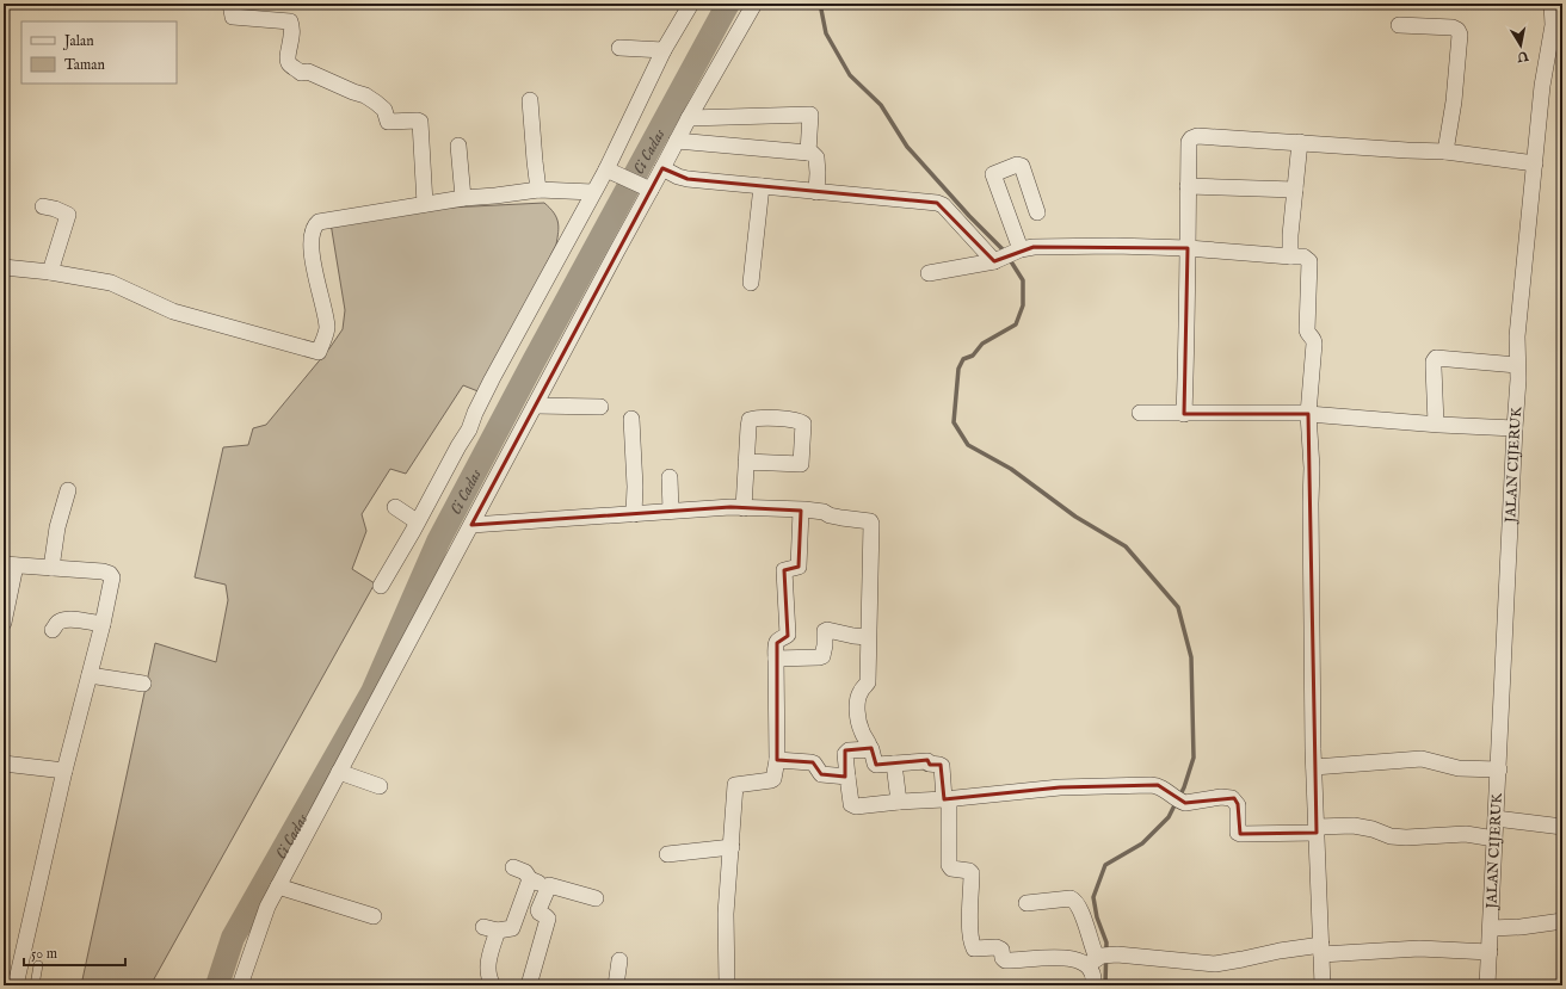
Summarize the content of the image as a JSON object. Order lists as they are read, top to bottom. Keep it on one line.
{"streets":{"street":["JALAN CIJERUK"]},"water":["Ci Cadas"],"legend":["Jalan","Taman"],"scale_bar":"50 m","north":"bottom"}
